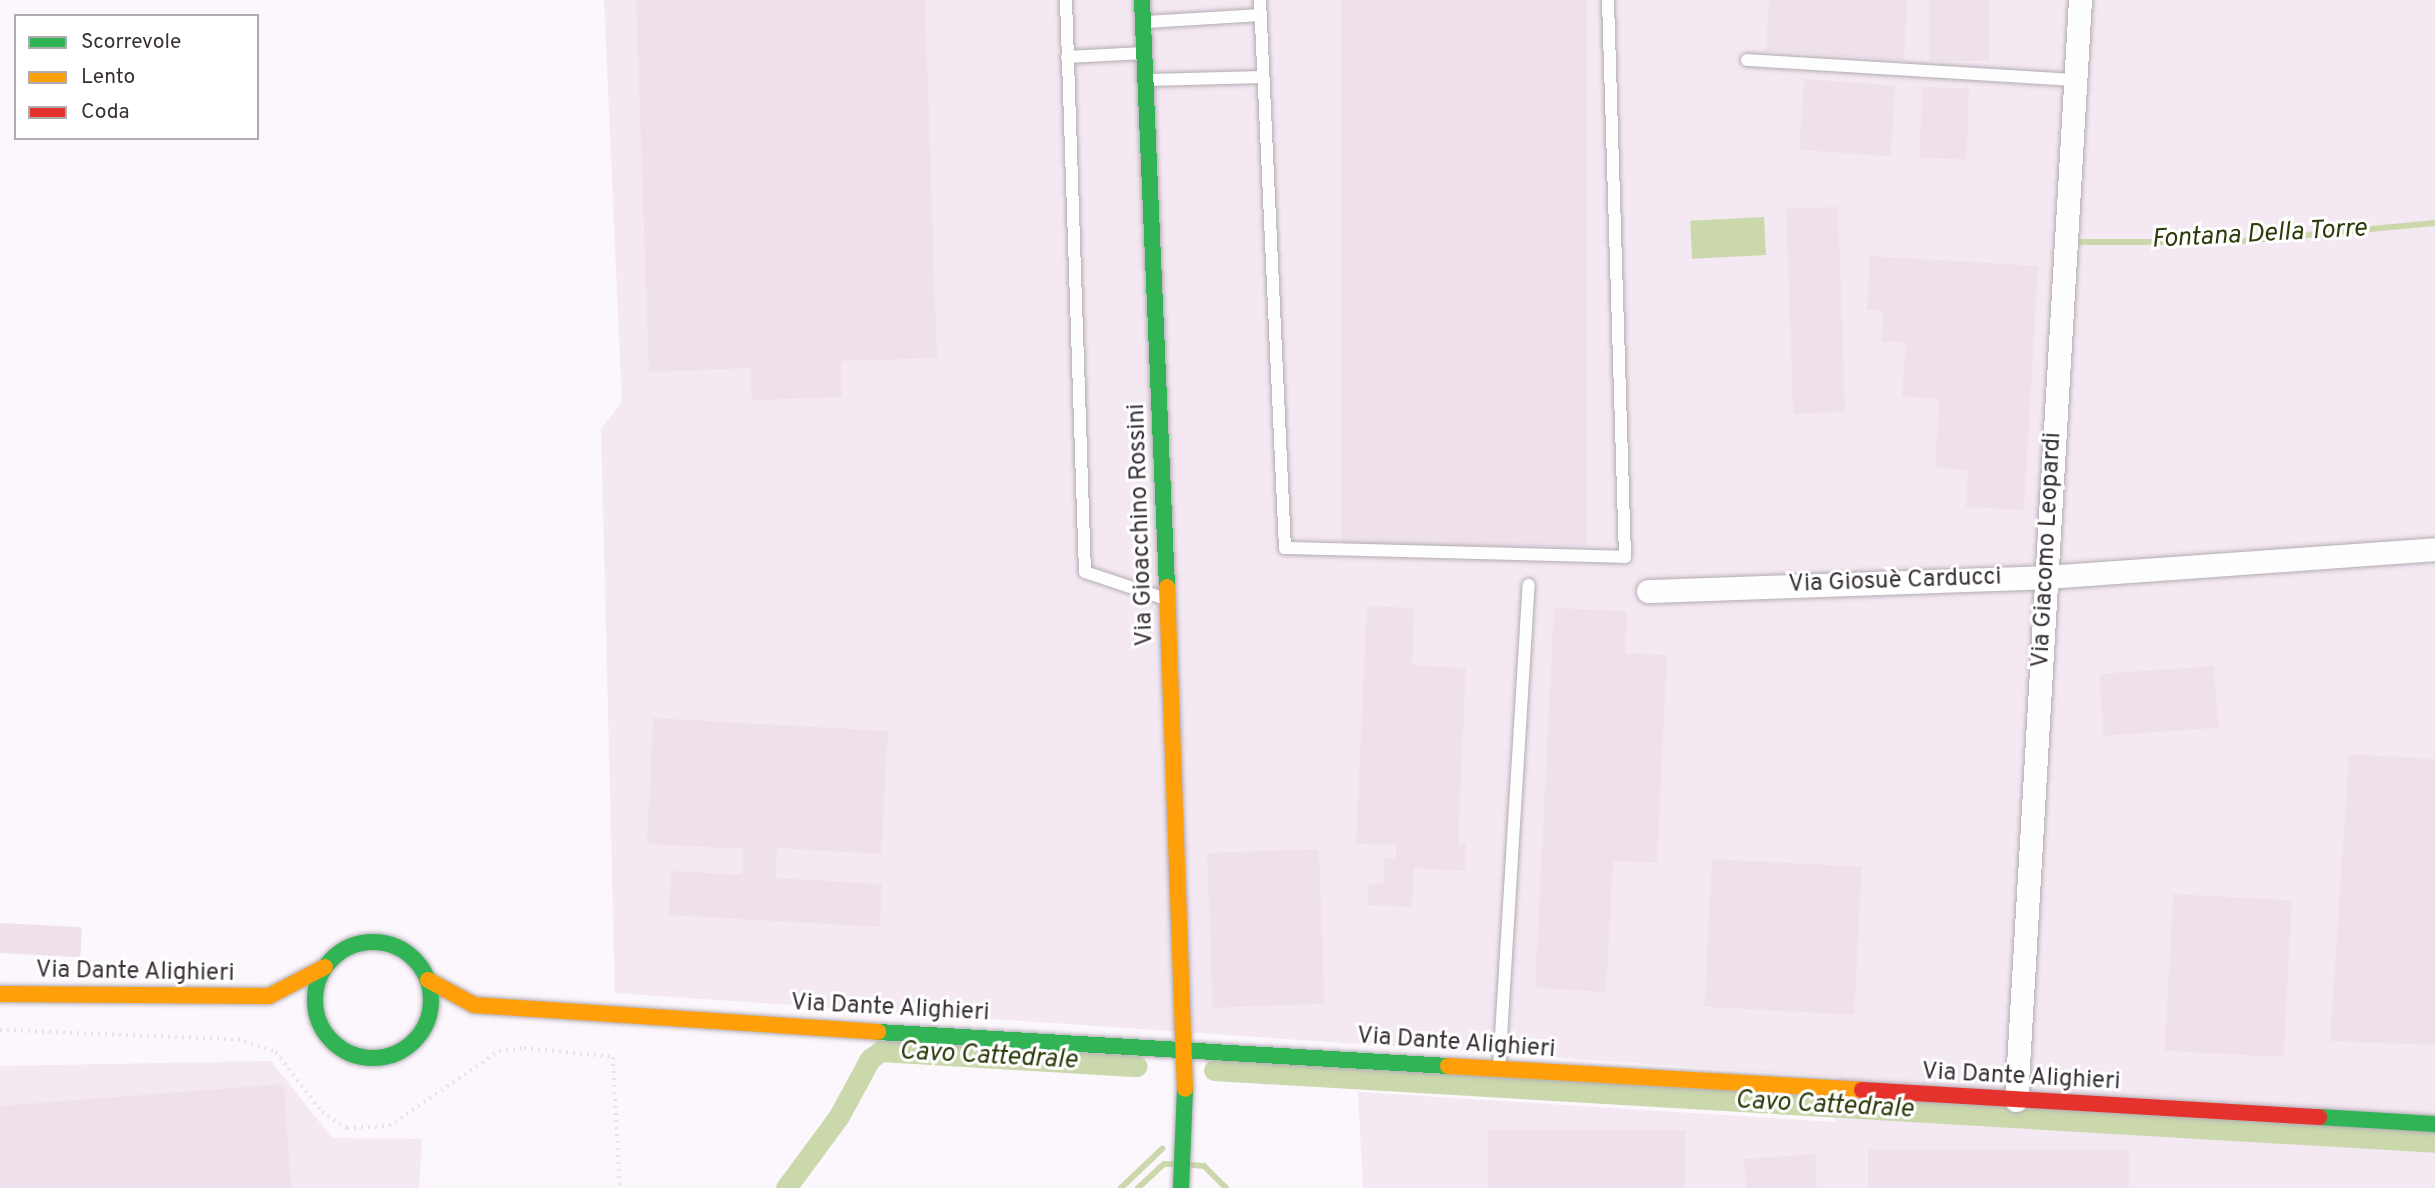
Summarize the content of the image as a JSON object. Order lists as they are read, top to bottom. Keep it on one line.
{"streets":{"main road":["Via Gioacchino Rossini","Via Dante Alighieri"],"street":["Via Giacomo Leopardi","Via Giosuè Carducci"]},"crossings":[["Via Gioacchino Rossini","Via Dante Alighieri"],["Via Giacomo Leopardi","Via Giosuè Carducci"],["Via Giacomo Leopardi","Via Dante Alighieri"]],"water":["Fontana Della Torre","Cavo Cattedrale"],"legend":["Scorrevole","Lento","Coda"]}
